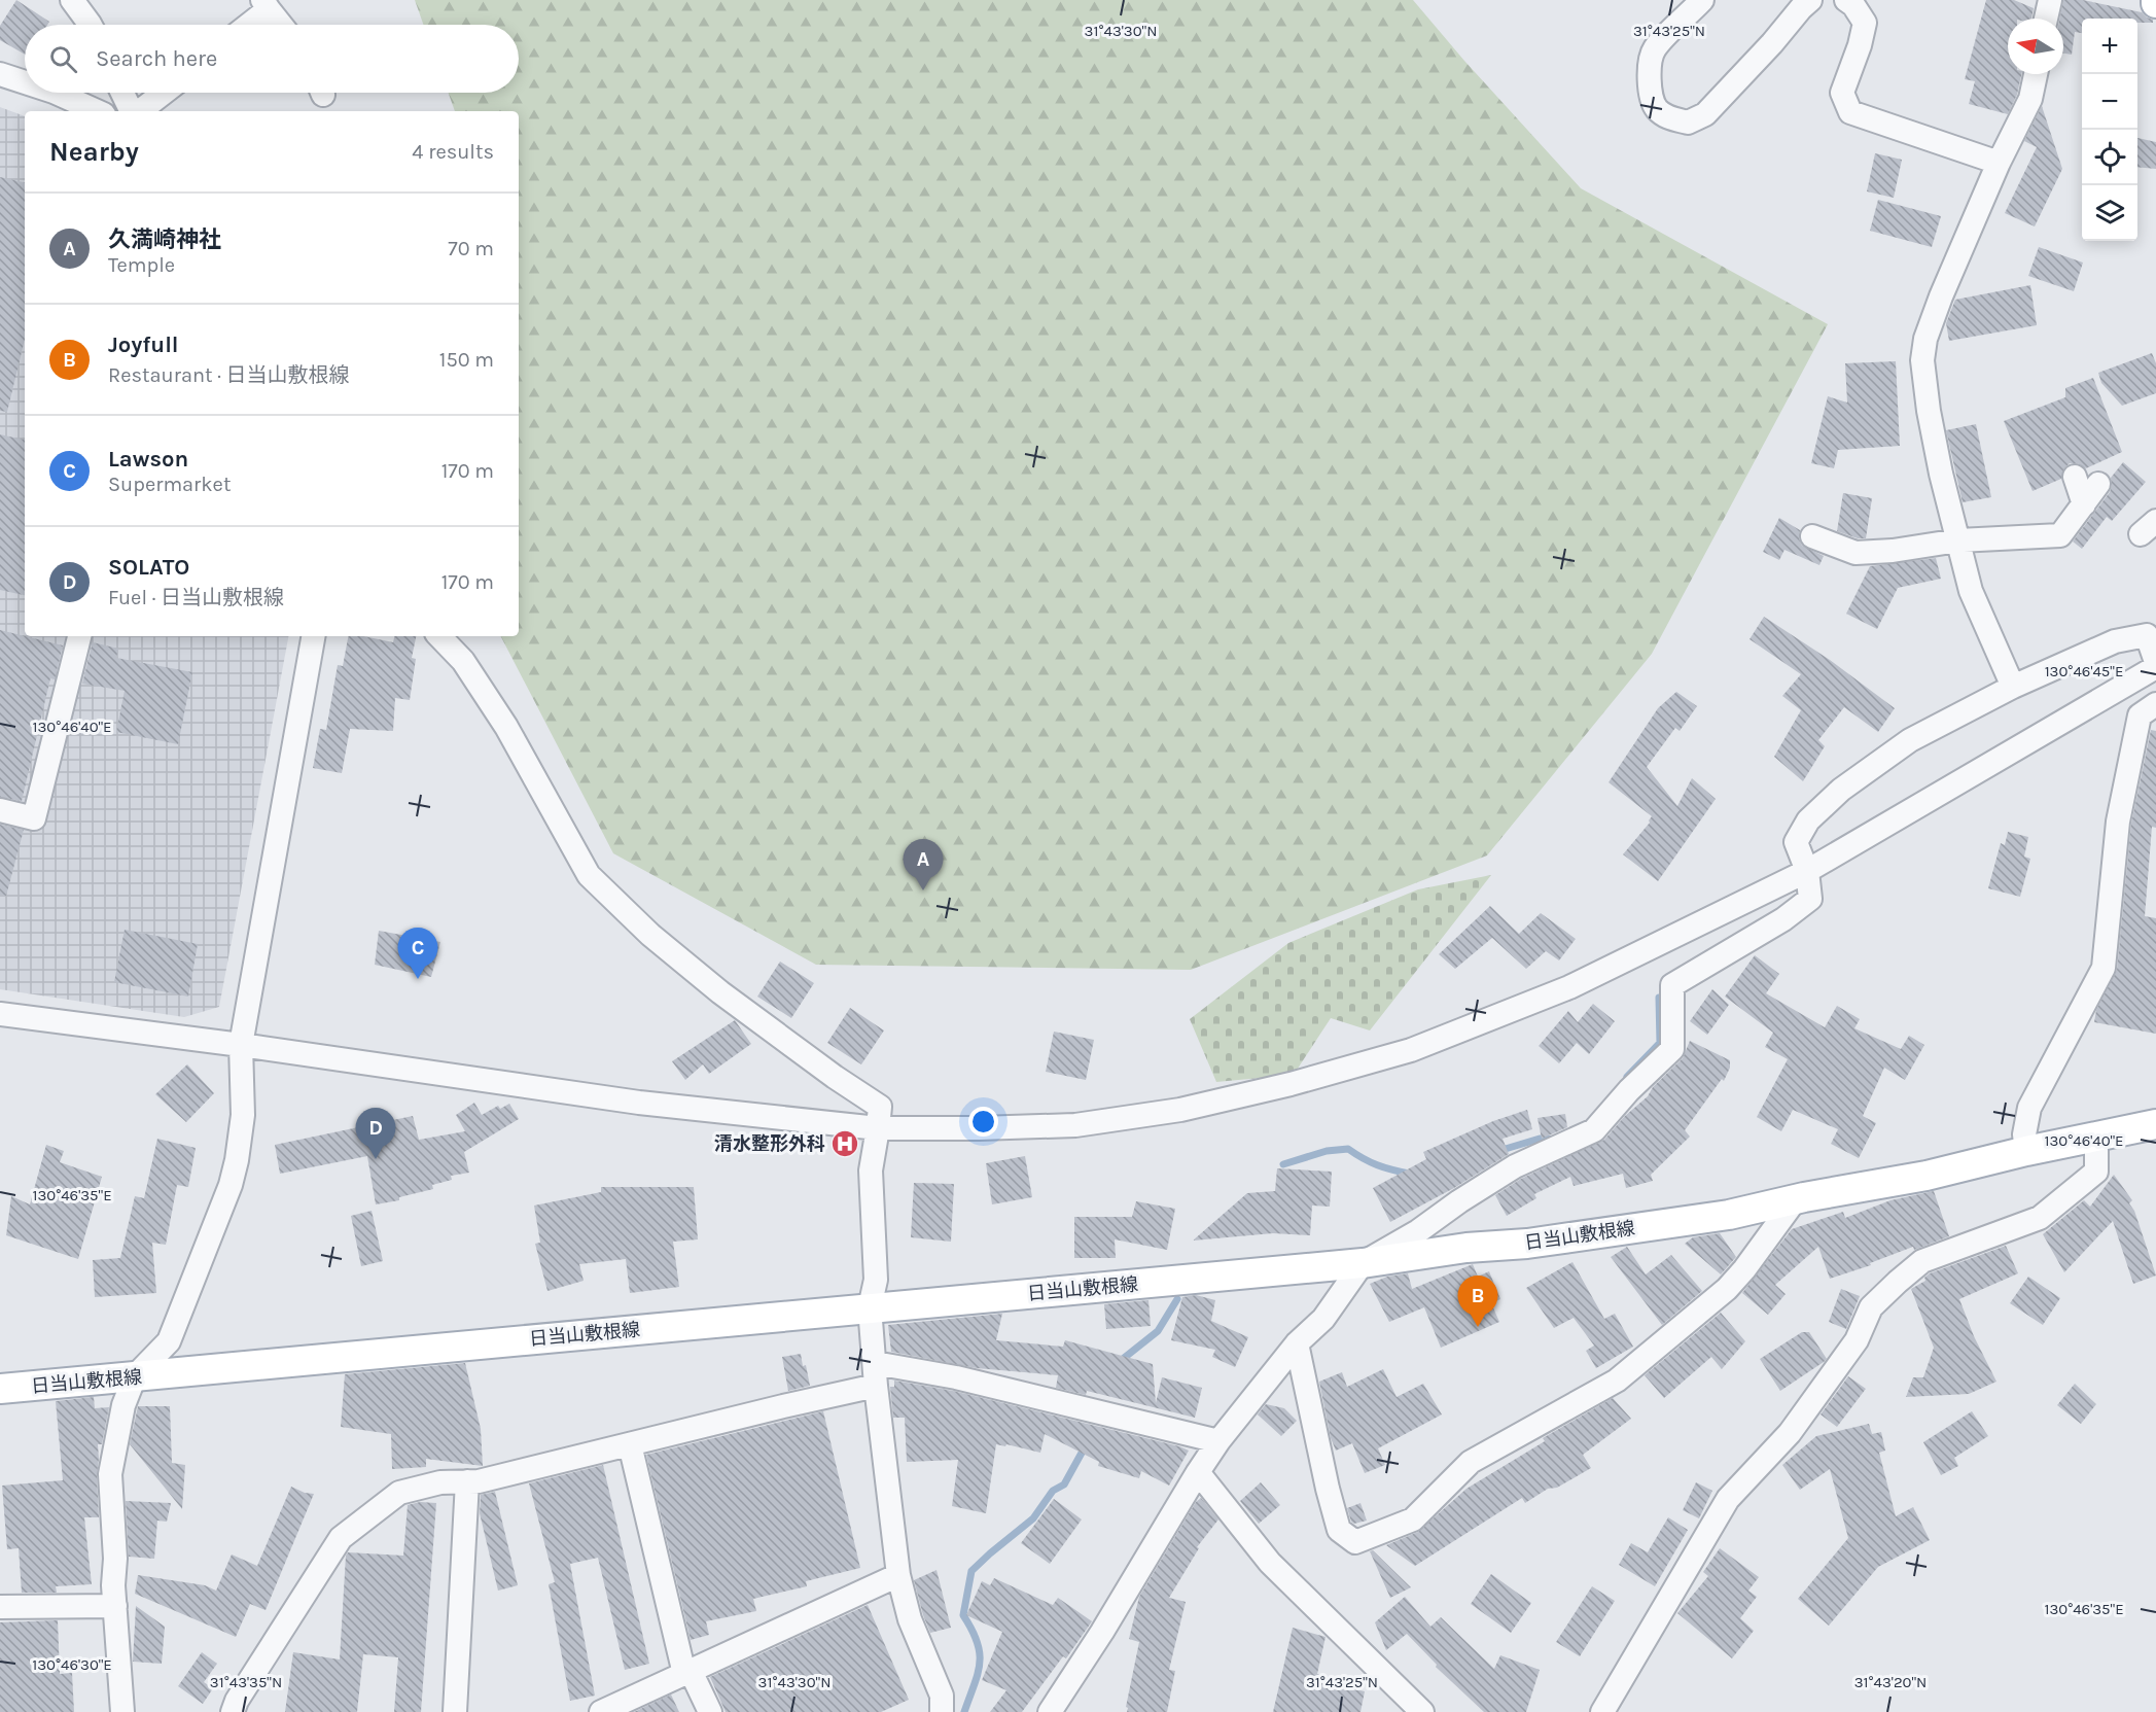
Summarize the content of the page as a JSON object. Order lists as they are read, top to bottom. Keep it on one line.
{"streets":{"main road":["日当山敷根線"]},"places":{"hospital":["清水整形外科"]},"north":"left","page":{"map_buttons":["+","−"],"search":"Search here","heading":["Nearby","4 results"],"list":[{"mark":"A","name":"久満崎神社","note":"Temple","value":"70 m"},{"mark":"B","name":"Joyfull","note":"Restaurant · 日当山敷根線","value":"150 m"},{"mark":"C","name":"Lawson","note":"Supermarket","value":"170 m"},{"mark":"D","name":"SOLATO","note":"Fuel · 日当山敷根線","value":"170 m"}],"pins":["A","C","D","B"]},"coordinates":["31°43'30\"N","31°43'25\"N","130°46'45\"E","130°46'40\"E","130°46'35\"E","130°46'30\"E","31°43'35\"N","31°43'20\"N"]}
